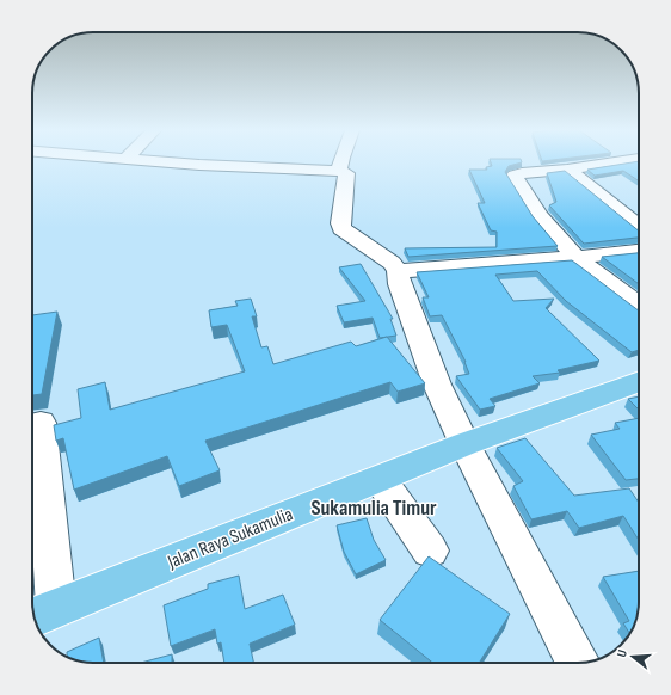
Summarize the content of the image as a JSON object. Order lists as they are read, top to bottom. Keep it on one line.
{"streets":{"main road":["Jalan Raya Sukamulia"]},"districts":["Sukamulia Timur"],"north":"left"}
